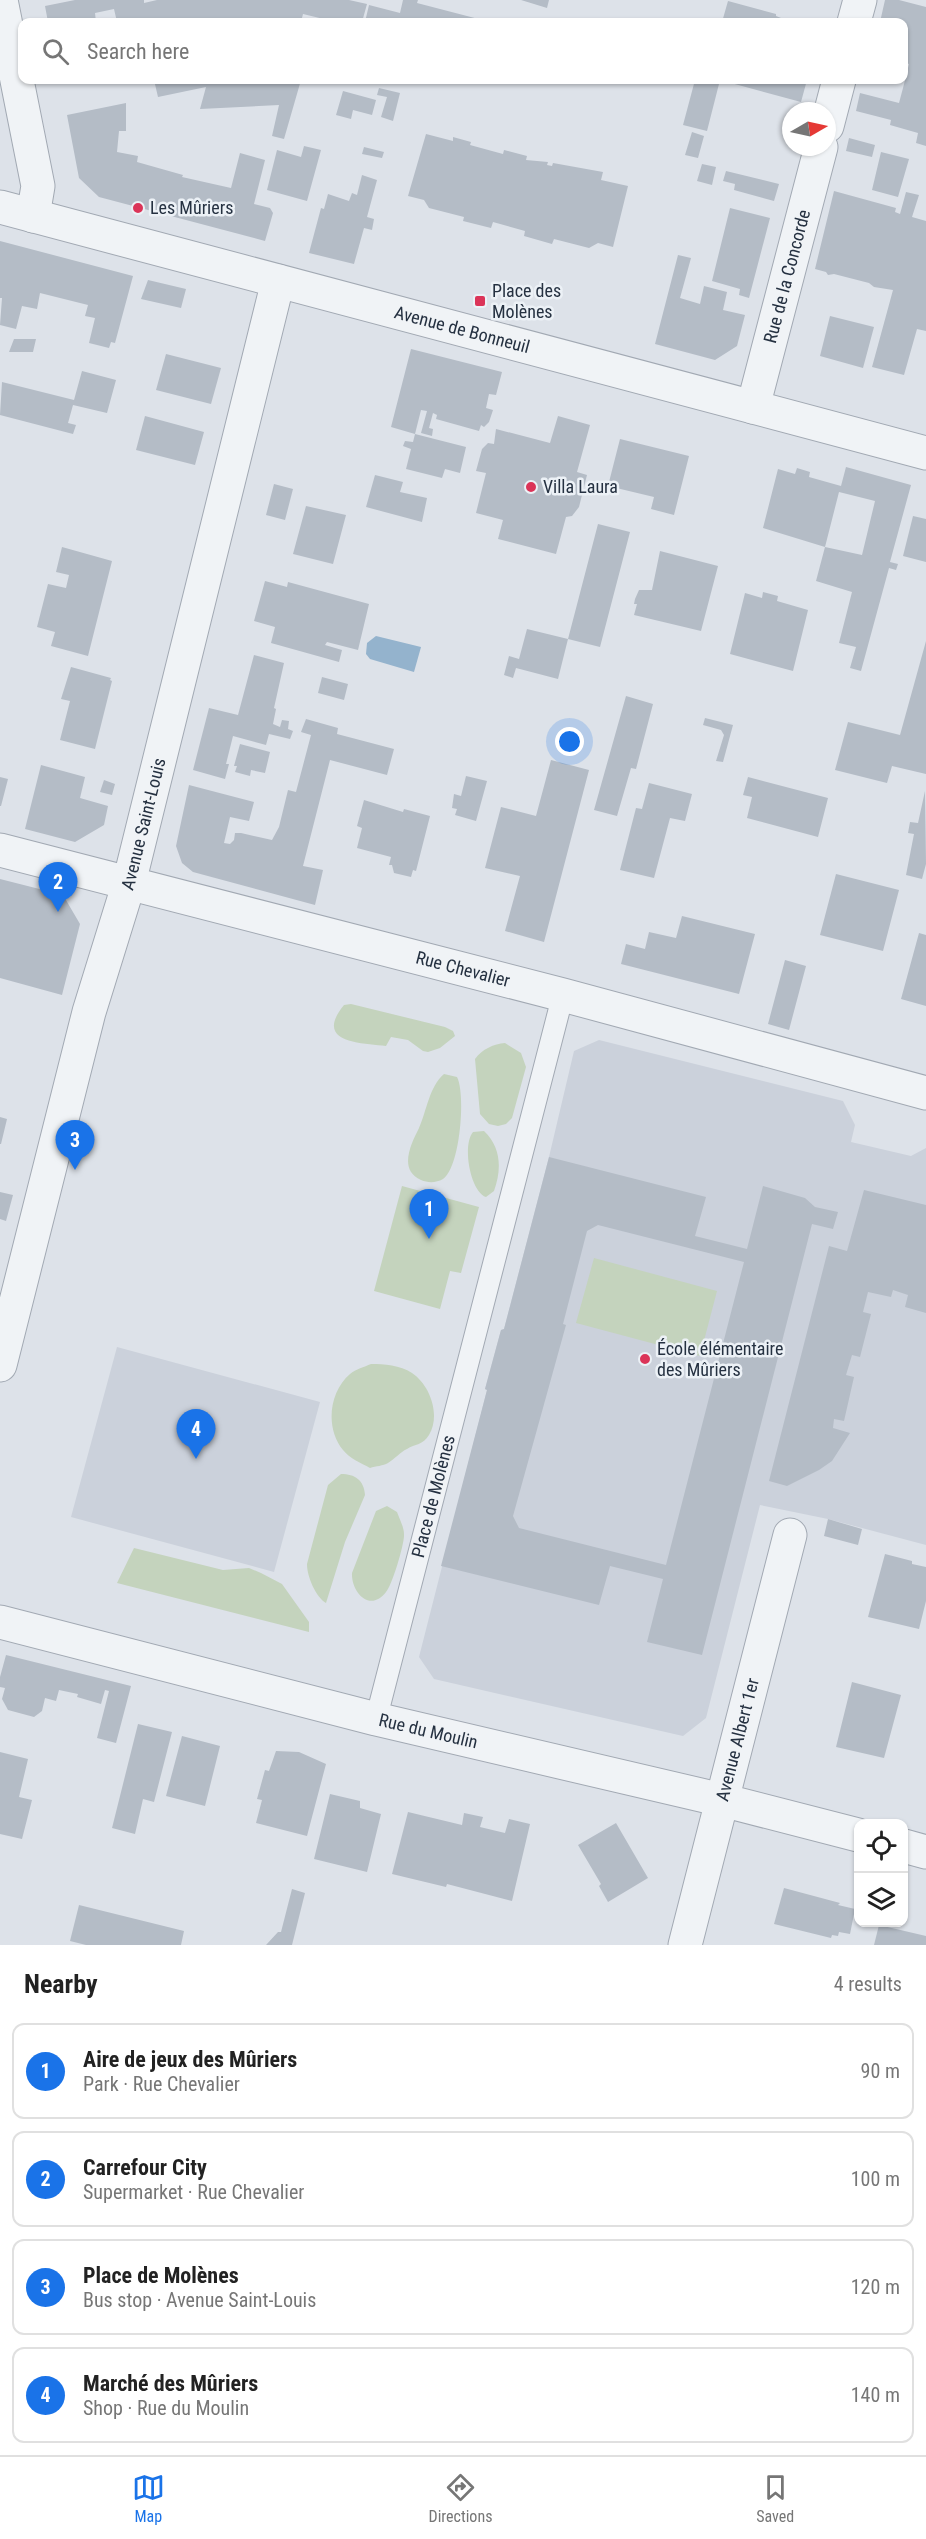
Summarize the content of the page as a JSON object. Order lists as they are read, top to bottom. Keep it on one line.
{"streets":{"street":["Rue de la Concorde","Avenue de Bonneuil","Avenue Saint-Louis","Rue Chevalier","Rue du Moulin","Avenue Albert 1er"],"lane":["Place de Molènes"]},"crossings":[["Rue de la Concorde","Avenue de Bonneuil"],["Avenue de Bonneuil","Avenue Saint-Louis"],["Avenue Saint-Louis","Rue Chevalier"],["Rue Chevalier","Place de Molènes"],["Place de Molènes","Rue du Moulin"],["Rue du Moulin","Avenue Albert 1er"]],"places":{"other":["Les Mûriers","Villa Laura","École élémentaire des Mûriers"],"transit":["Place des Molènes"]},"north":"right","page":{"search":"Search here","pins":["2","3","1","4"],"heading":["Nearby","4 results"],"list":[{"mark":"1","name":"Aire de jeux des Mûriers","note":"Park · Rue Chevalier","value":"90 m"},{"mark":"2","name":"Carrefour City","note":"Supermarket · Rue Chevalier","value":"100 m"},{"mark":"3","name":"Place de Molènes","note":"Bus stop · Avenue Saint-Louis","value":"120 m"},{"mark":"4","name":"Marché des Mûriers","note":"Shop · Rue du Moulin","value":"140 m"}],"nav":["Map","Directions","Saved"]}}
